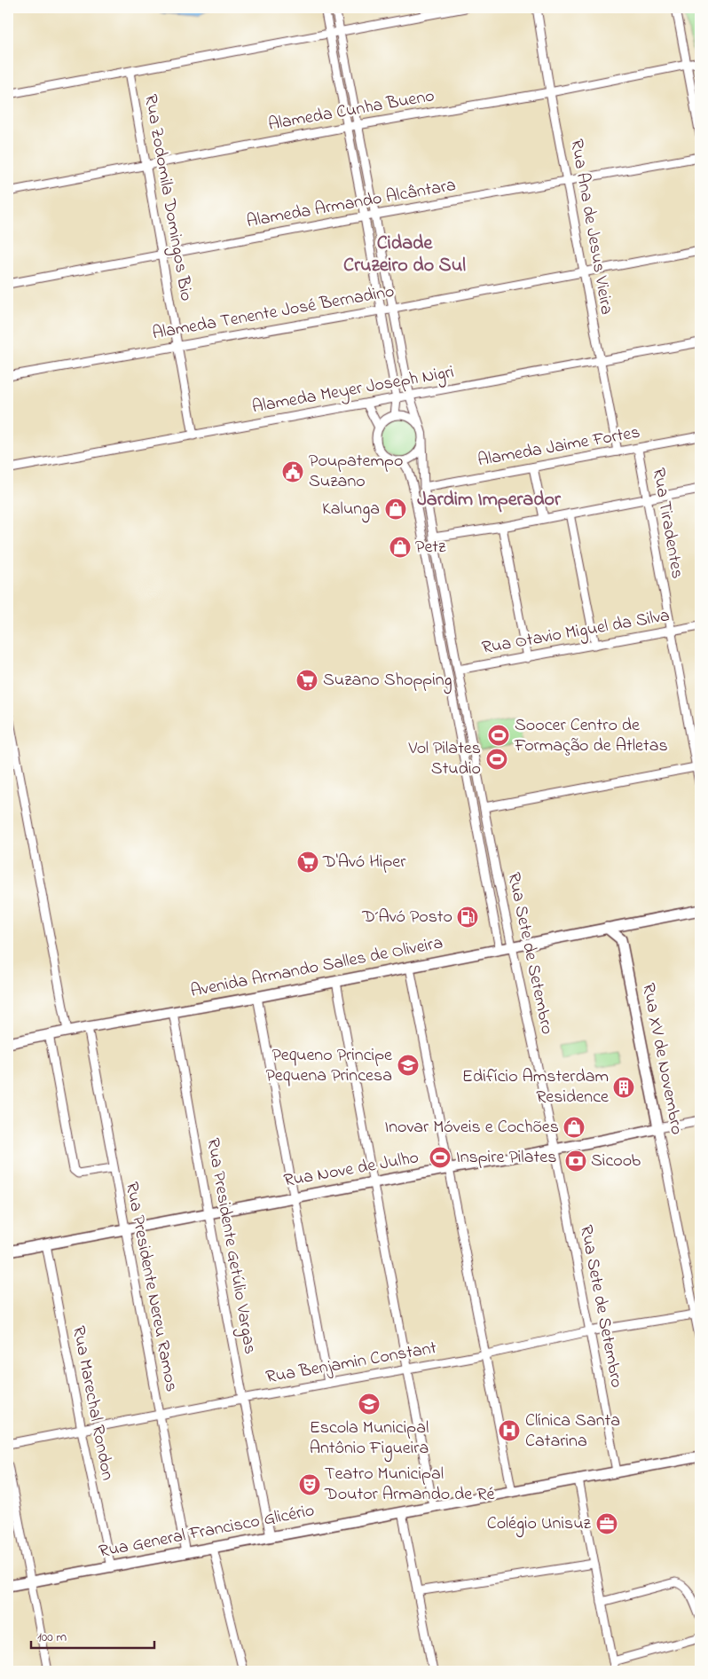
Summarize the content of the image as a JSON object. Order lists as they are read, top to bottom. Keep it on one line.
{"streets":{"main road":["Avenida Armando Salles de Oliveira","Rua XV de Novembro","Rua Nove de Julho","Rua General Francisco Glicério"],"street":["Alameda Cunha Bueno","Rua Zodomila Domingos Bio","Alameda Armando Alcântara","Rua Ana de Jesus Vieira","Alameda Tenente José Bernadino","Alameda Meyer Joseph Nigri","Alameda Jaime Fortes","Rua Tiradentes","Rua Otavio Miguel da Silva","Rua Sete de Setembro","Rua Presidente Getúlio Vargas","Rua Presidente Nereu Ramos","Rua Benjamin Constant","Rua Marechal Rondon"]},"crossings":[["Alameda Cunha Bueno","Rua Zodomila Domingos Bio"],["Alameda Cunha Bueno","Rua Ana de Jesus Vieira"],["Rua Zodomila Domingos Bio","Alameda Armando Alcântara"],["Rua Zodomila Domingos Bio","Alameda Tenente José Bernadino"],["Rua Zodomila Domingos Bio","Alameda Meyer Joseph Nigri"],["Alameda Armando Alcântara","Rua Ana de Jesus Vieira"],["Rua Ana de Jesus Vieira","Alameda Tenente José Bernadino"],["Rua Ana de Jesus Vieira","Alameda Meyer Joseph Nigri"],["Rua Ana de Jesus Vieira","Alameda Jaime Fortes"],["Alameda Jaime Fortes","Rua Tiradentes"],["Alameda Jaime Fortes","Rua Sete de Setembro"],["Rua Tiradentes","Rua Otavio Miguel da Silva"],["Rua Otavio Miguel da Silva","Rua Sete de Setembro"],["Rua Sete de Setembro","Avenida Armando Salles de Oliveira"],["Rua Sete de Setembro","Rua Nove de Julho"],["Rua Sete de Setembro","Rua Benjamin Constant"],["Rua Sete de Setembro","Rua General Francisco Glicério"],["Avenida Armando Salles de Oliveira","Rua Presidente Getúlio Vargas"],["Avenida Armando Salles de Oliveira","Rua Presidente Nereu Ramos"],["Rua XV de Novembro","Rua Nove de Julho"],["Rua XV de Novembro","Rua Benjamin Constant"],["Rua Nove de Julho","Rua Presidente Getúlio Vargas"],["Rua Nove de Julho","Rua Presidente Nereu Ramos"],["Rua Nove de Julho","Rua Marechal Rondon"],["Rua Presidente Getúlio Vargas","Rua Benjamin Constant"],["Rua Presidente Getúlio Vargas","Rua General Francisco Glicério"],["Rua Presidente Nereu Ramos","Rua Benjamin Constant"],["Rua Presidente Nereu Ramos","Rua General Francisco Glicério"],["Rua Benjamin Constant","Rua Marechal Rondon"],["Rua Marechal Rondon","Rua General Francisco Glicério"]],"districts":["Cidade Cruzeiro do Sul","Jardim Imperador"],"places":{"public building":["Poupatempo Suzano"],"shop":["Kalunga","Petz","Inovar Móveis e Cochões"],"supermarket":["Suzano Shopping","D'Avó Hiper"],"sports":["Soocer Centro de Formação de Atletas","Vol Pilates Studio","Inspire Pilates"],"fuel station":["D´Avó Posto"],"school or university":["Pequeno Principe Pequena Princesa","Escola Municipal Antônio Figueira"],"building":["Edifício Amsterdam Residence"],"bank":["Sicoob"],"hospital":["Clínica Santa Catarina"],"theatre":["Teatro Municipal Doutor Armando de Ré"],"office":["Colégio Unisuz"]},"scale_bar":"100 m"}
